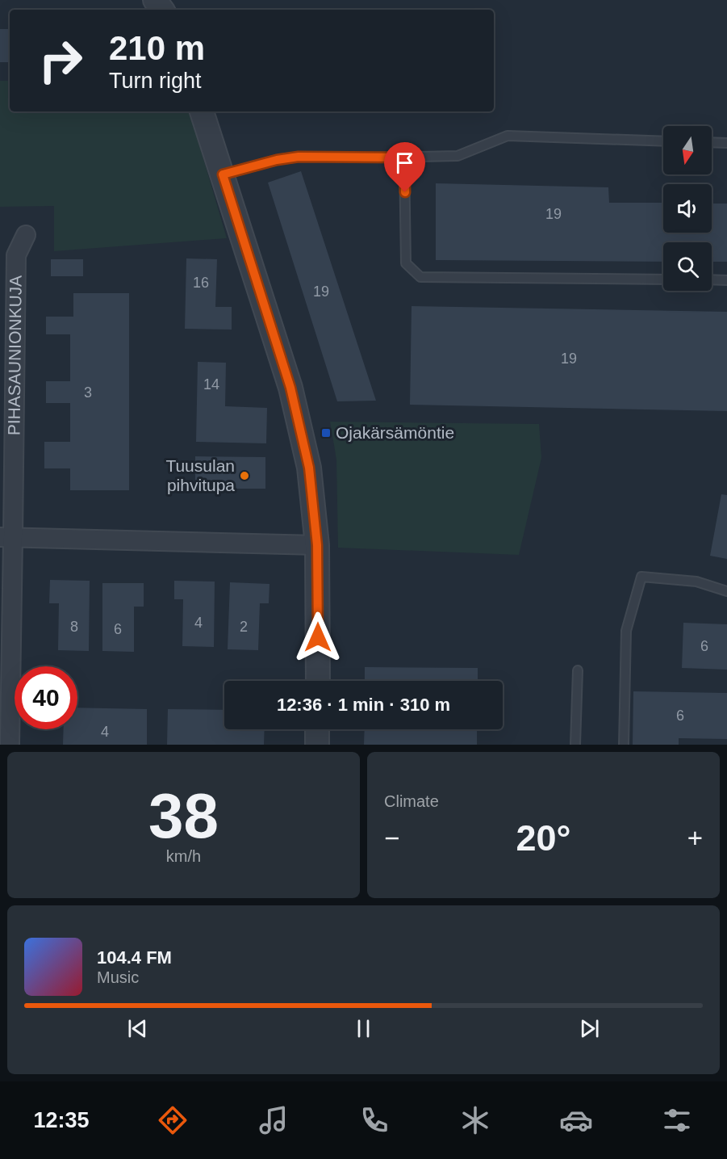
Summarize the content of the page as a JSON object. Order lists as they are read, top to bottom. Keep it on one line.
{"streets":{"street":["PIHASAUNIONKUJA"]},"places":{"transit":["Ojakärsämöntie"],"other":["Tuusulan pihvitupa"]},"house_numbers":["19","16","19","19","14","3","4","8","2","6","6","6","4"],"north":"bottom","page":{"turn":["210 m","Turn right"],"limit":"40","trip":"12:36 · 1 min · 310 m","tile":[["38","km/h"],"Climate"],"heat":["−","20°","+"],"song":["104.4 FM","Music"],"tabs":"12:35"}}
